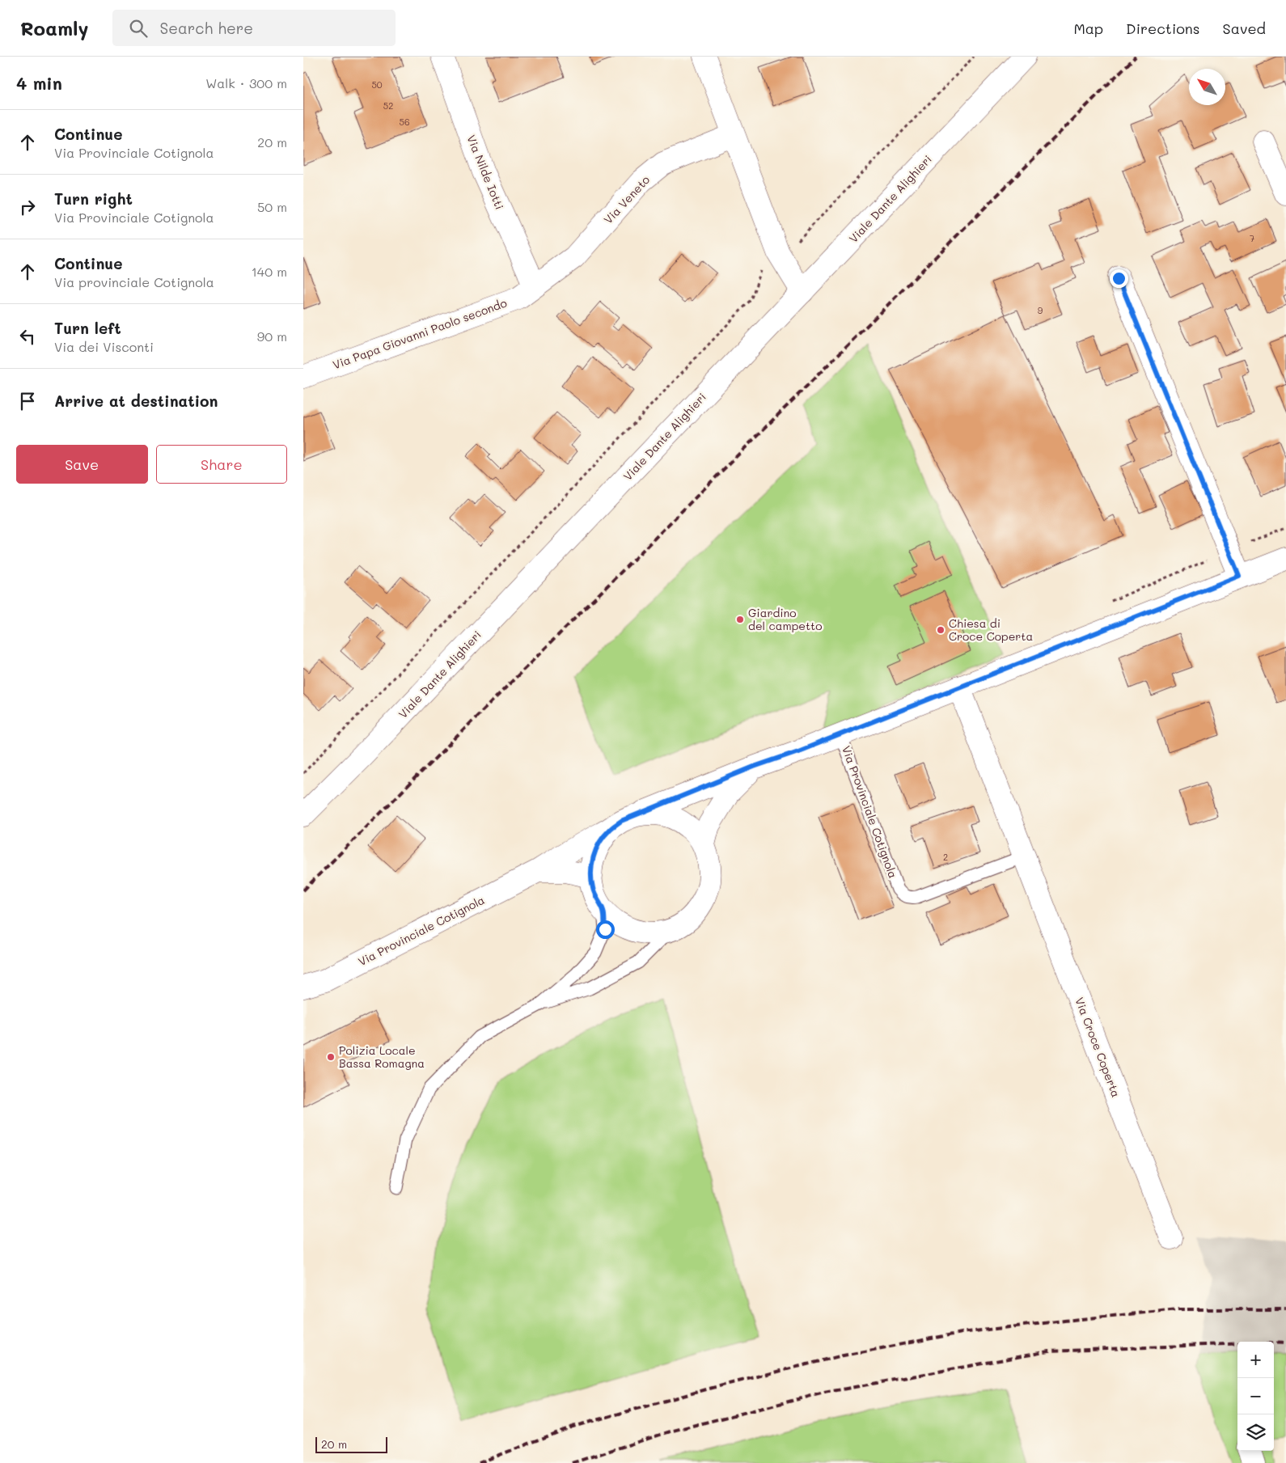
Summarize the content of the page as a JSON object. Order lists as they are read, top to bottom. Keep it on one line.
{"streets":{"street":["Via Nilde Iotti","Viale Dante Alighieri","Via Veneto","Via Papa Giovanni Paolo secondo","Via Provinciale Cotignola","Via Croce Coperta"]},"crossings":[["Via Nilde Iotti","Via Veneto"],["Via Nilde Iotti","Via Papa Giovanni Paolo secondo"],["Via Veneto","Via Papa Giovanni Paolo secondo"],["Via Provinciale Cotignola","Via Croce Coperta"]],"places":["Giardino del campetto","Chiesa di Croce Coperta","Polizia Locale Bassa Romagna"],"house_numbers":["50","52","56","7","9","2"],"scale_bar":"20 m","north":"top left","page":{"header":"Roamly","search":"Search here","nav":["Map","Directions","Saved"],"heading":["4 min","Walk · 300 m"],"list":[["Continue","Via Provinciale Cotignola","20 m"],["Turn right","Via Provinciale Cotignola","50 m"],["Continue","Via provinciale Cotignola","140 m"],["Turn left","Via dei Visconti","90 m"],"Arrive at destination"],"buttons":["Save","Share"],"map_buttons":["+","−"],"scale":"20 m"}}
